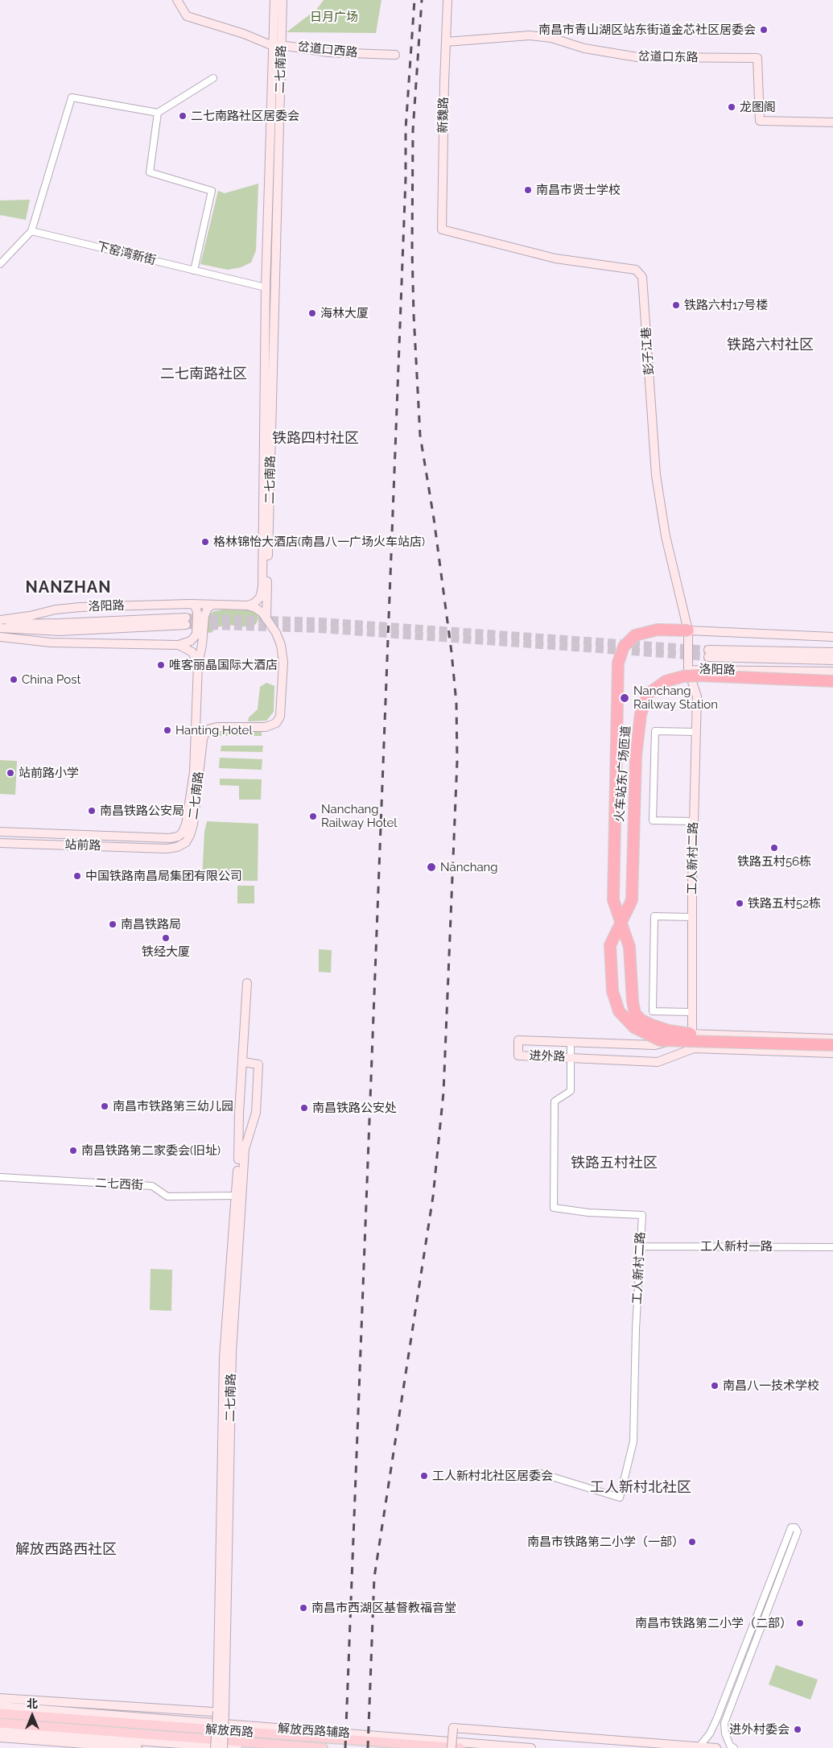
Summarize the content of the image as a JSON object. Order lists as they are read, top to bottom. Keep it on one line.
{"streets":{"highway":["火车站东广场匝道"],"main road":["岔道口西路","岔道口东路","二七南路","新魏路","彭子江巷","洛阳路","站前路","工人新村二路","进外路","解放西路","解放西路辅路"],"street":["下窑湾新街","二七西街","工人新村一路"]},"crossings":[["岔道口西路","二七南路"],["岔道口东路","新魏路"],["二七南路","下窑湾新街"],["二七南路","洛阳路"],["二七南路","站前路"],["二七南路","二七西街"],["新魏路","彭子江巷"],["彭子江巷","洛阳路"],["彭子江巷","火车站东广场匝道"],["洛阳路","火车站东广场匝道"],["洛阳路","工人新村二路"],["火车站东广场匝道","工人新村二路"],["火车站东广场匝道","进外路"],["工人新村二路","进外路"],["工人新村二路","工人新村一路"]],"districts":["铁路六村社区","二七南路社区","铁路四村社区","NANZHAN","铁路五村社区","工人新村北社区","解放西路西社区"],"parks":["日月广场"],"places":["南昌市青山湖区站东街道金芯社区居委会","龙图阁","二七南路社区居委会","南昌市贤士学校","铁路六村17号楼","海林大厦","格林锦怡大酒店(南昌八一广场火车站店)","唯客丽晶国际大酒店","China Post","Nanchang Railway Station","Hanting Hotel","站前路小学","南昌铁路公安局","Nanchang Railway Hotel","铁路五村56栋","Nanchang","中国铁路南昌局集团有限公司","铁路五村52栋","南昌铁路局","铁经大厦","南昌市铁路第三幼儿园","南昌铁路公安处","南昌铁路第二家委会(旧址)","南昌八一技术学校","工人新村北社区居委会","南昌市铁路第二小学（一部）","南昌市西湖区基督教福音堂","南昌市铁路第二小学（二部）","进外村委会"],"north":"top"}
